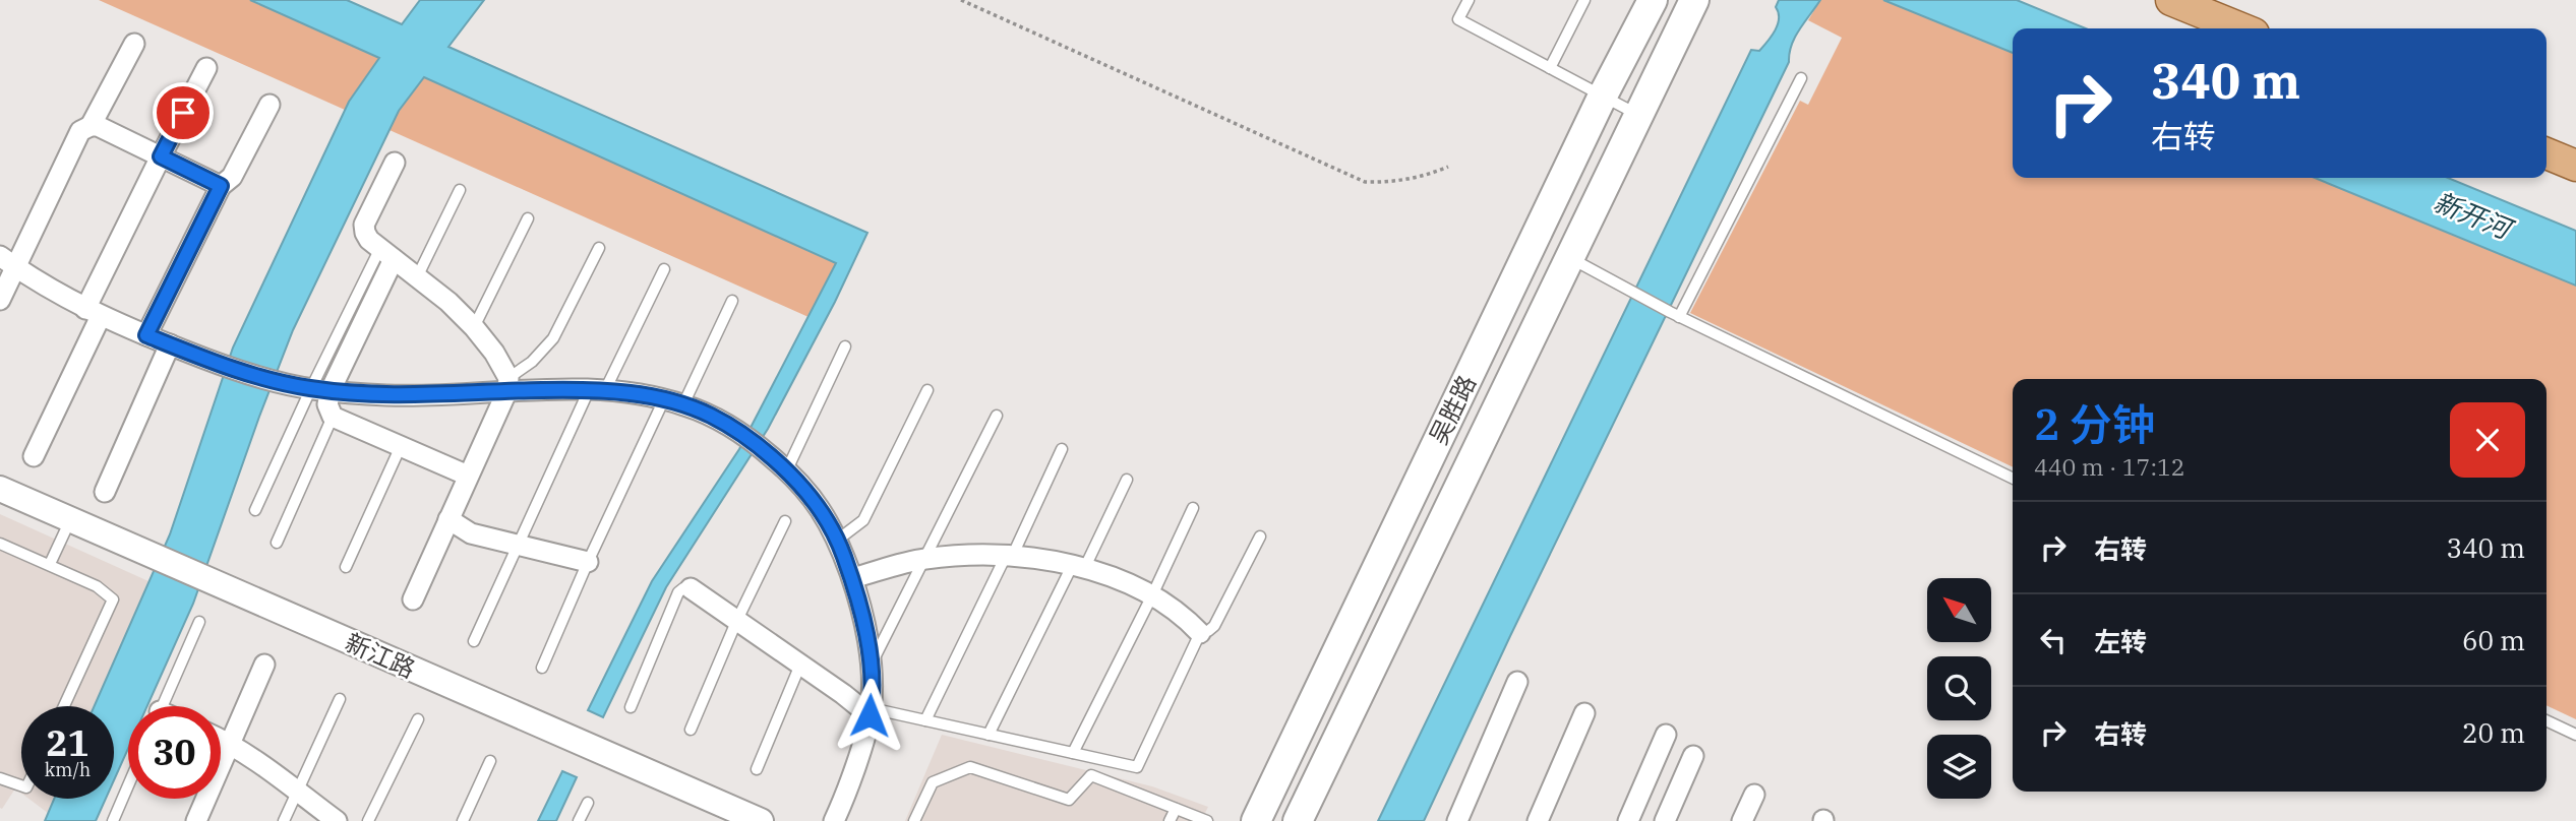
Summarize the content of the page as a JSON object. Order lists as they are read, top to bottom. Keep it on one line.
{"streets":{"main road":["吴胜路"],"street":["新江路"]},"water":["新开河"],"north":"top left","page":{"turn":["340 m","右转"],"heading":["2 分钟","440 m · 17:12"],"list":[{"name":"右转","value":"340 m"},{"name":"左转","value":"60 m"},{"name":"右转","value":"20 m"}],"speed":"21 km/h","limit":"30"}}
